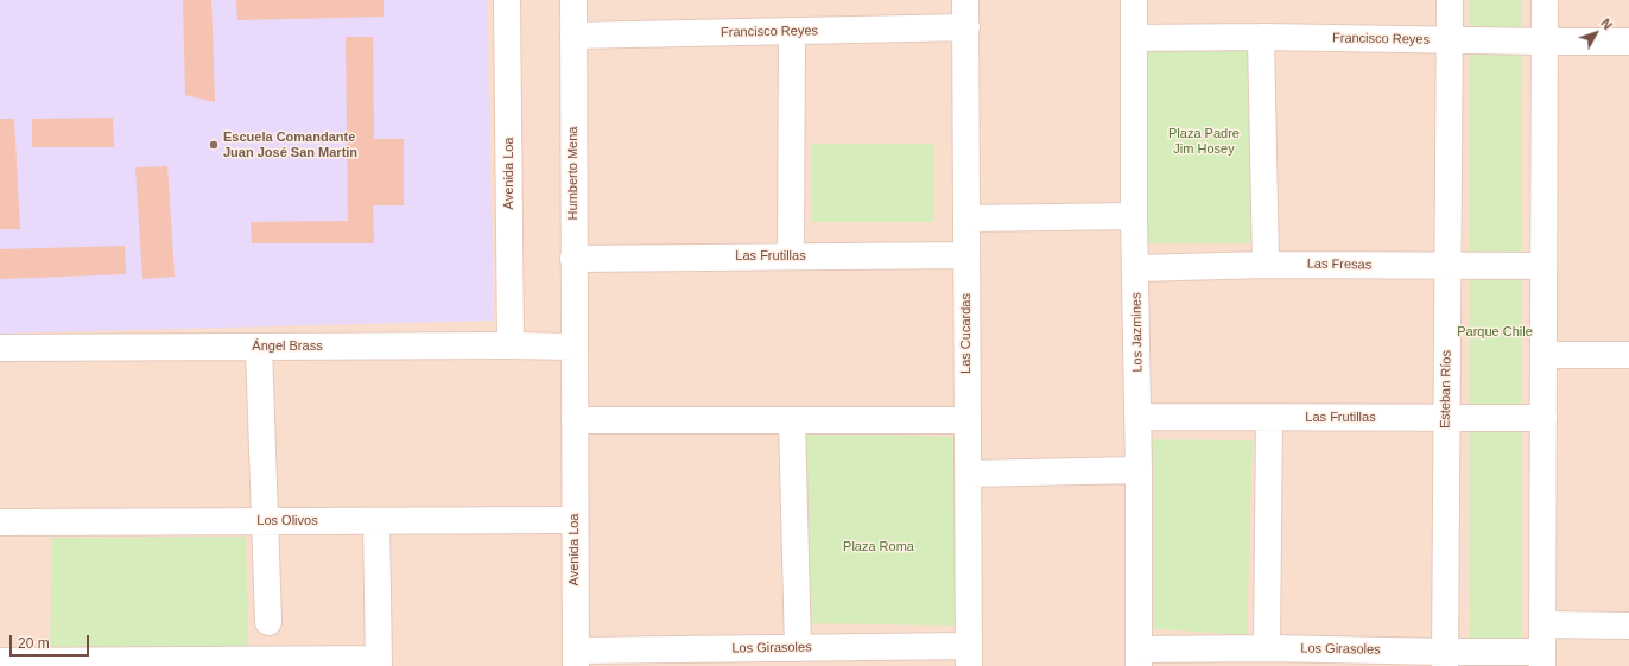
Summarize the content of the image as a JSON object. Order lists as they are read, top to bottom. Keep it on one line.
{"streets":{"street":["Francisco Reyes","Avenida Loa","Humberto Mena","Las Frutillas","Las Fresas","Los Jazmines","Las Cucardas","Ángel Brass","Esteban Ríos","Los Olivos","Los Girasoles"]},"crossings":[["Francisco Reyes","Humberto Mena"],["Francisco Reyes","Los Jazmines"],["Francisco Reyes","Las Cucardas"],["Francisco Reyes","Esteban Ríos"],["Avenida Loa","Humberto Mena"],["Avenida Loa","Ángel Brass"],["Avenida Loa","Los Olivos"],["Avenida Loa","Los Girasoles"],["Humberto Mena","Las Frutillas"],["Humberto Mena","Ángel Brass"],["Las Frutillas","Los Jazmines"],["Las Frutillas","Las Cucardas"],["Las Frutillas","Esteban Ríos"],["Las Fresas","Los Jazmines"],["Las Fresas","Esteban Ríos"],["Los Jazmines","Los Girasoles"],["Las Cucardas","Los Girasoles"],["Esteban Ríos","Los Girasoles"]],"parks":["Plaza Padre Jim Hosey","Parque Chile","Plaza Roma"],"places":["Escuela Comandante Juan José San Martin"],"scale_bar":"20 m","north":"top right"}
